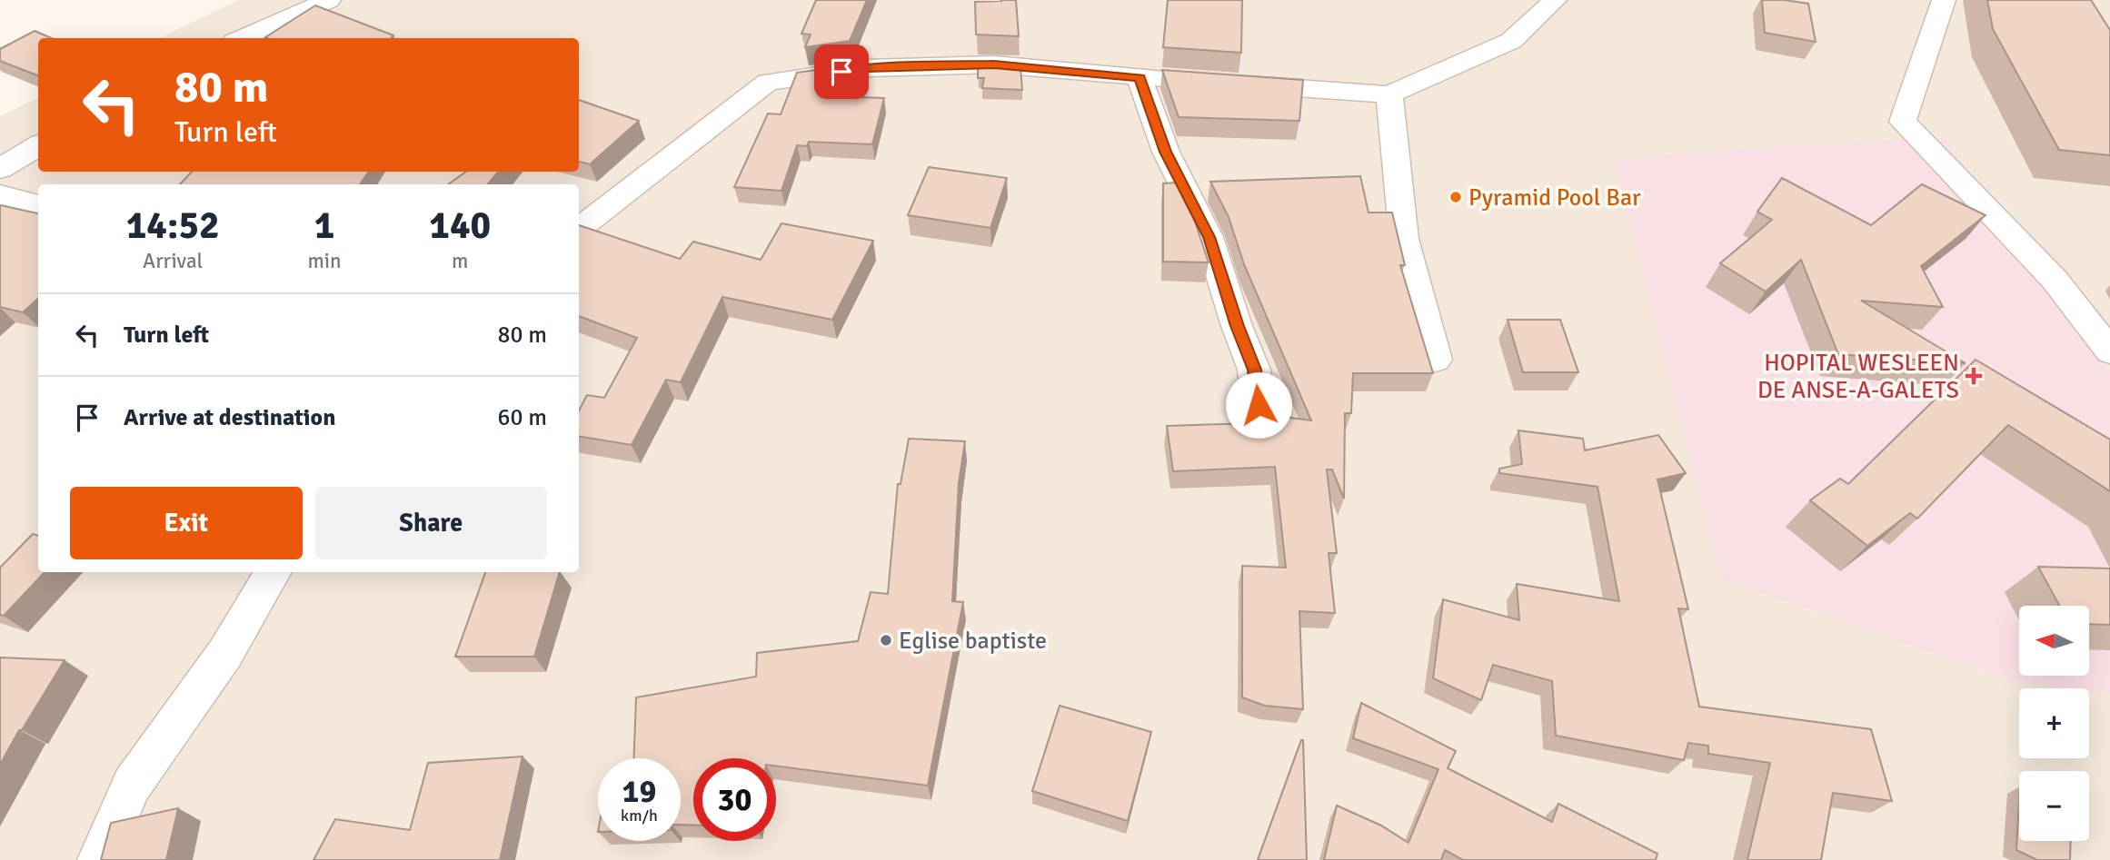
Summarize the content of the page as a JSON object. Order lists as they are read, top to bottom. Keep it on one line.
{"places":{"other":["Pyramid Pool Bar","Eglise baptiste"],"health":["HOPITAL WESLEEN DE ANSE-A-GALETS"]},"north":"left","page":{"turn":["80 m","Turn left"],"eta":["14:52","Arrival","1","min","140","m"],"list":[{"name":"Turn left","value":"80 m"},{"name":"Arrive at destination","value":"60 m"}],"buttons":["Exit","Share"],"map_buttons":["+","−"],"speed":"19 km/h","limit":"30"}}
